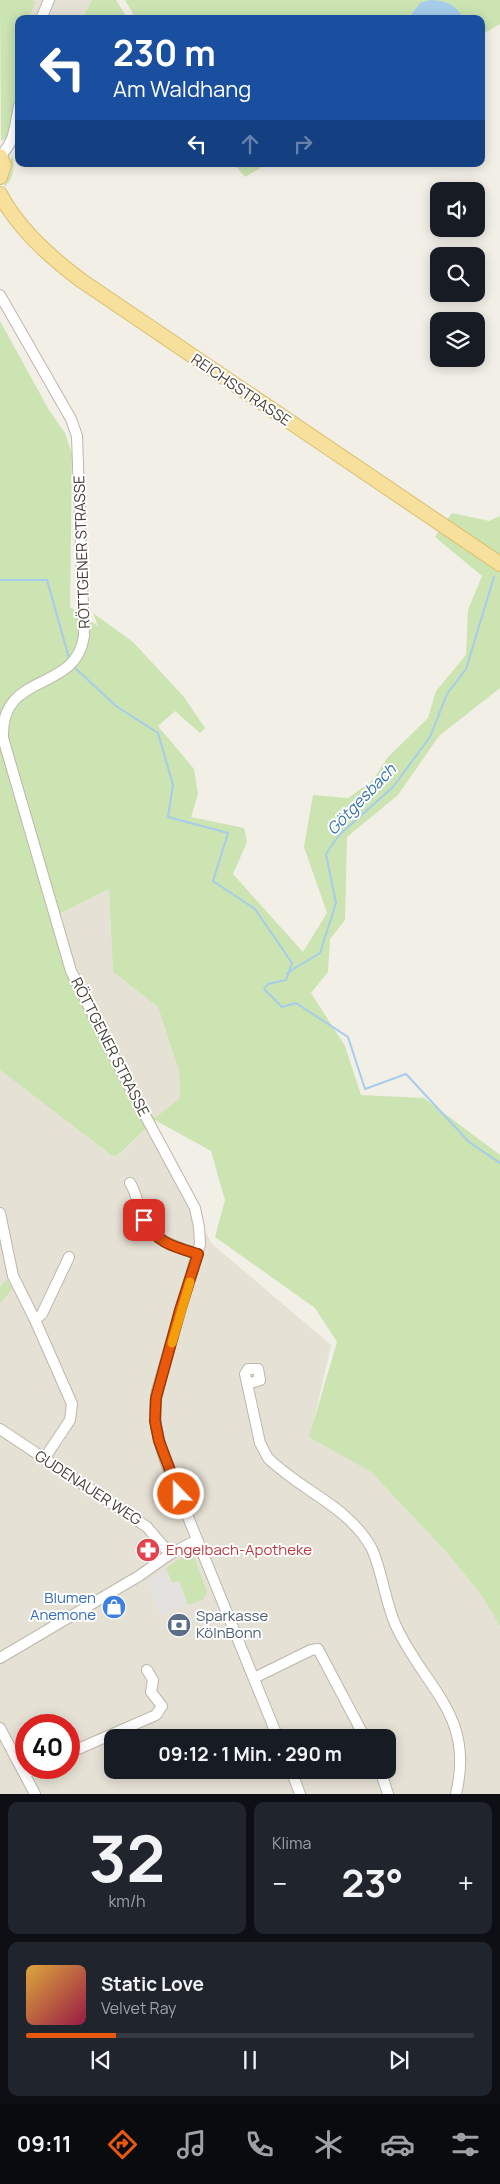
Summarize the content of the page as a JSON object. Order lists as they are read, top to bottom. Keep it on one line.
{"streets":{"main road":["REICHSSTRASSE"],"street":["RÖTTGENER STRASSE","GUDENAUER WEG"]},"water":["Götgesbach"],"places":{"pharmacy":["Engelbach-Apotheke"],"shop":["Blumen Anemone"],"bank":["Sparkasse KölnBonn"]},"page":{"turn":["230 m","Am Waldhang"],"limit":"40","trip":"09:12 · 1 Min. · 290 m","tile":[["32","km/h"],"Klima"],"heat":["−","23°","+"],"song":["Static Love","Velvet Ray"],"tabs":"09:11"}}
